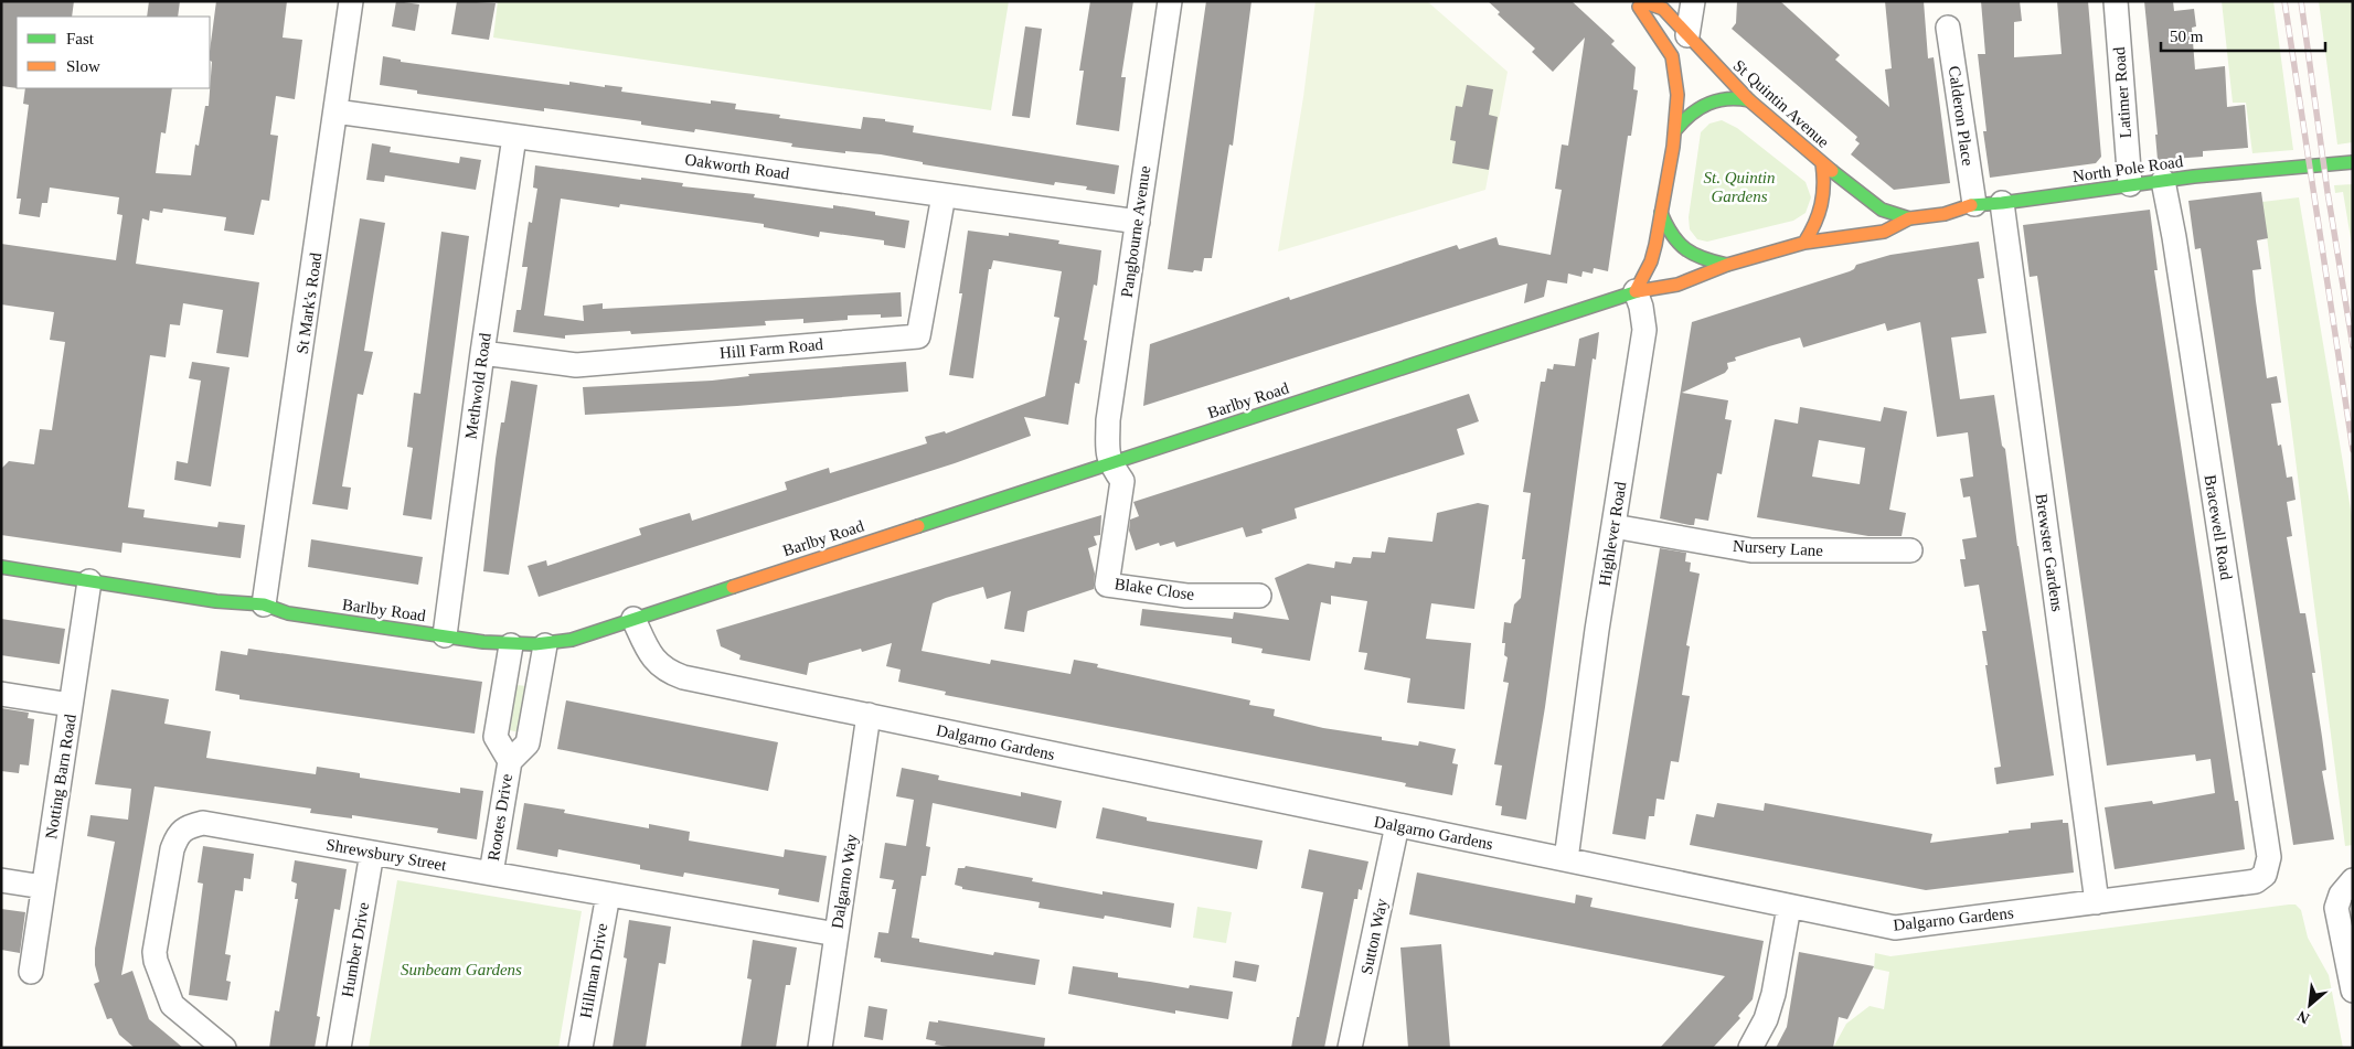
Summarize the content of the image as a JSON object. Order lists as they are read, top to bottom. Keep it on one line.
{"streets":{"street":["Latimer Road","St Quintin Avenue","Calderon Place","Oakworth Road","North Pole Road","Pangbourne Avenue","St Mark's Road","Hill Farm Road","Methwold Road","Barlby Road","Bracewell Road","Highlever Road","Nursery Lane","Brewster Gardens","Blake Close","Dalgarno Gardens","Notting Barn Road","Rootes Drive","Shrewsbury Street","Dalgarno Way","Sutton Way","Humber Drive","Hillman Drive"]},"crossings":[["Latimer Road","North Pole Road"],["St Quintin Avenue","North Pole Road"],["Calderon Place","North Pole Road"],["Oakworth Road","Pangbourne Avenue"],["Oakworth Road","St Mark's Road"],["Oakworth Road","Hill Farm Road"],["Oakworth Road","Methwold Road"],["North Pole Road","Bracewell Road"],["North Pole Road","Brewster Gardens"],["Pangbourne Avenue","Barlby Road"],["Pangbourne Avenue","Blake Close"],["St Mark's Road","Barlby Road"],["Hill Farm Road","Methwold Road"],["Methwold Road","Barlby Road"],["Barlby Road","Highlever Road"],["Barlby Road","Blake Close"],["Barlby Road","Dalgarno Gardens"],["Barlby Road","Notting Barn Road"],["Barlby Road","Rootes Drive"],["Bracewell Road","Dalgarno Gardens"],["Highlever Road","Nursery Lane"],["Highlever Road","Dalgarno Gardens"],["Brewster Gardens","Dalgarno Gardens"],["Dalgarno Gardens","Dalgarno Way"],["Dalgarno Gardens","Sutton Way"],["Rootes Drive","Shrewsbury Street"],["Shrewsbury Street","Dalgarno Way"],["Shrewsbury Street","Humber Drive"],["Shrewsbury Street","Hillman Drive"]],"parks":["St. Quintin Gardens","Sunbeam Gardens"],"legend":["Fast","Slow"],"scale_bar":"50 m","north":"bottom left"}
